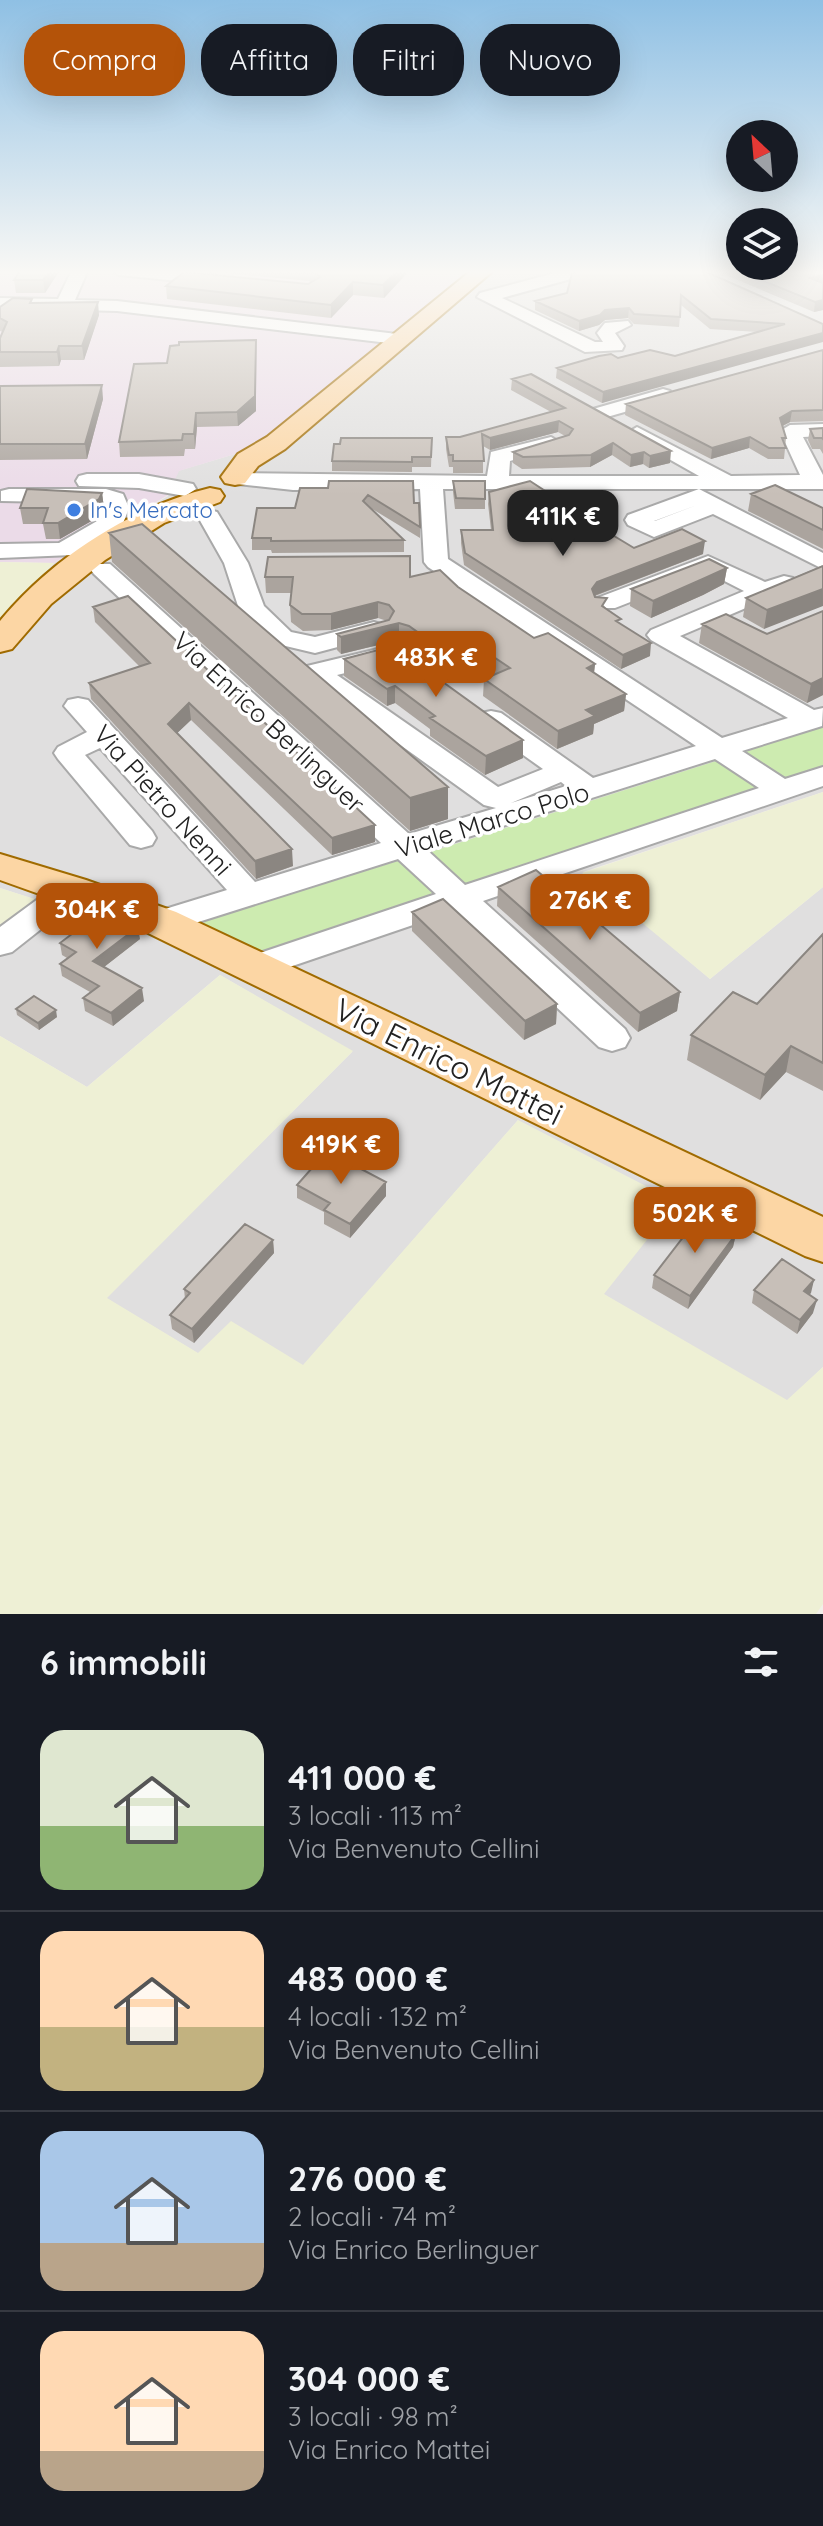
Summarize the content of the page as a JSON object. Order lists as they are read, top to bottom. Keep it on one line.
{"streets":{"main road":["Via Enrico Mattei"],"street":["Via Enrico Berlinguer","Via Pietro Nenni","Viale Marco Polo"]},"crossings":[["Via Enrico Berlinguer","Viale Marco Polo"],["Via Pietro Nenni","Viale Marco Polo"],["Viale Marco Polo","Via Enrico Mattei"]],"places":["In's Mercato"],"north":"top left","page":{"chip":["Compra","Affitta","Filtri","Nuovo"],"price":["411K €","483K €","276K €","304K €","419K €","502K €"],"heading":"6 immobili","list":[{"name":"411 000 €","note":"3 locali · 113 m² · Via Benvenuto Cellini"},{"name":"483 000 €","note":"4 locali · 132 m² · Via Benvenuto Cellini"},{"name":"276 000 €","note":"2 locali · 74 m² · Via Enrico Berlinguer"},{"name":"304 000 €","note":"3 locali · 98 m² · Via Enrico Mattei"}]}}
